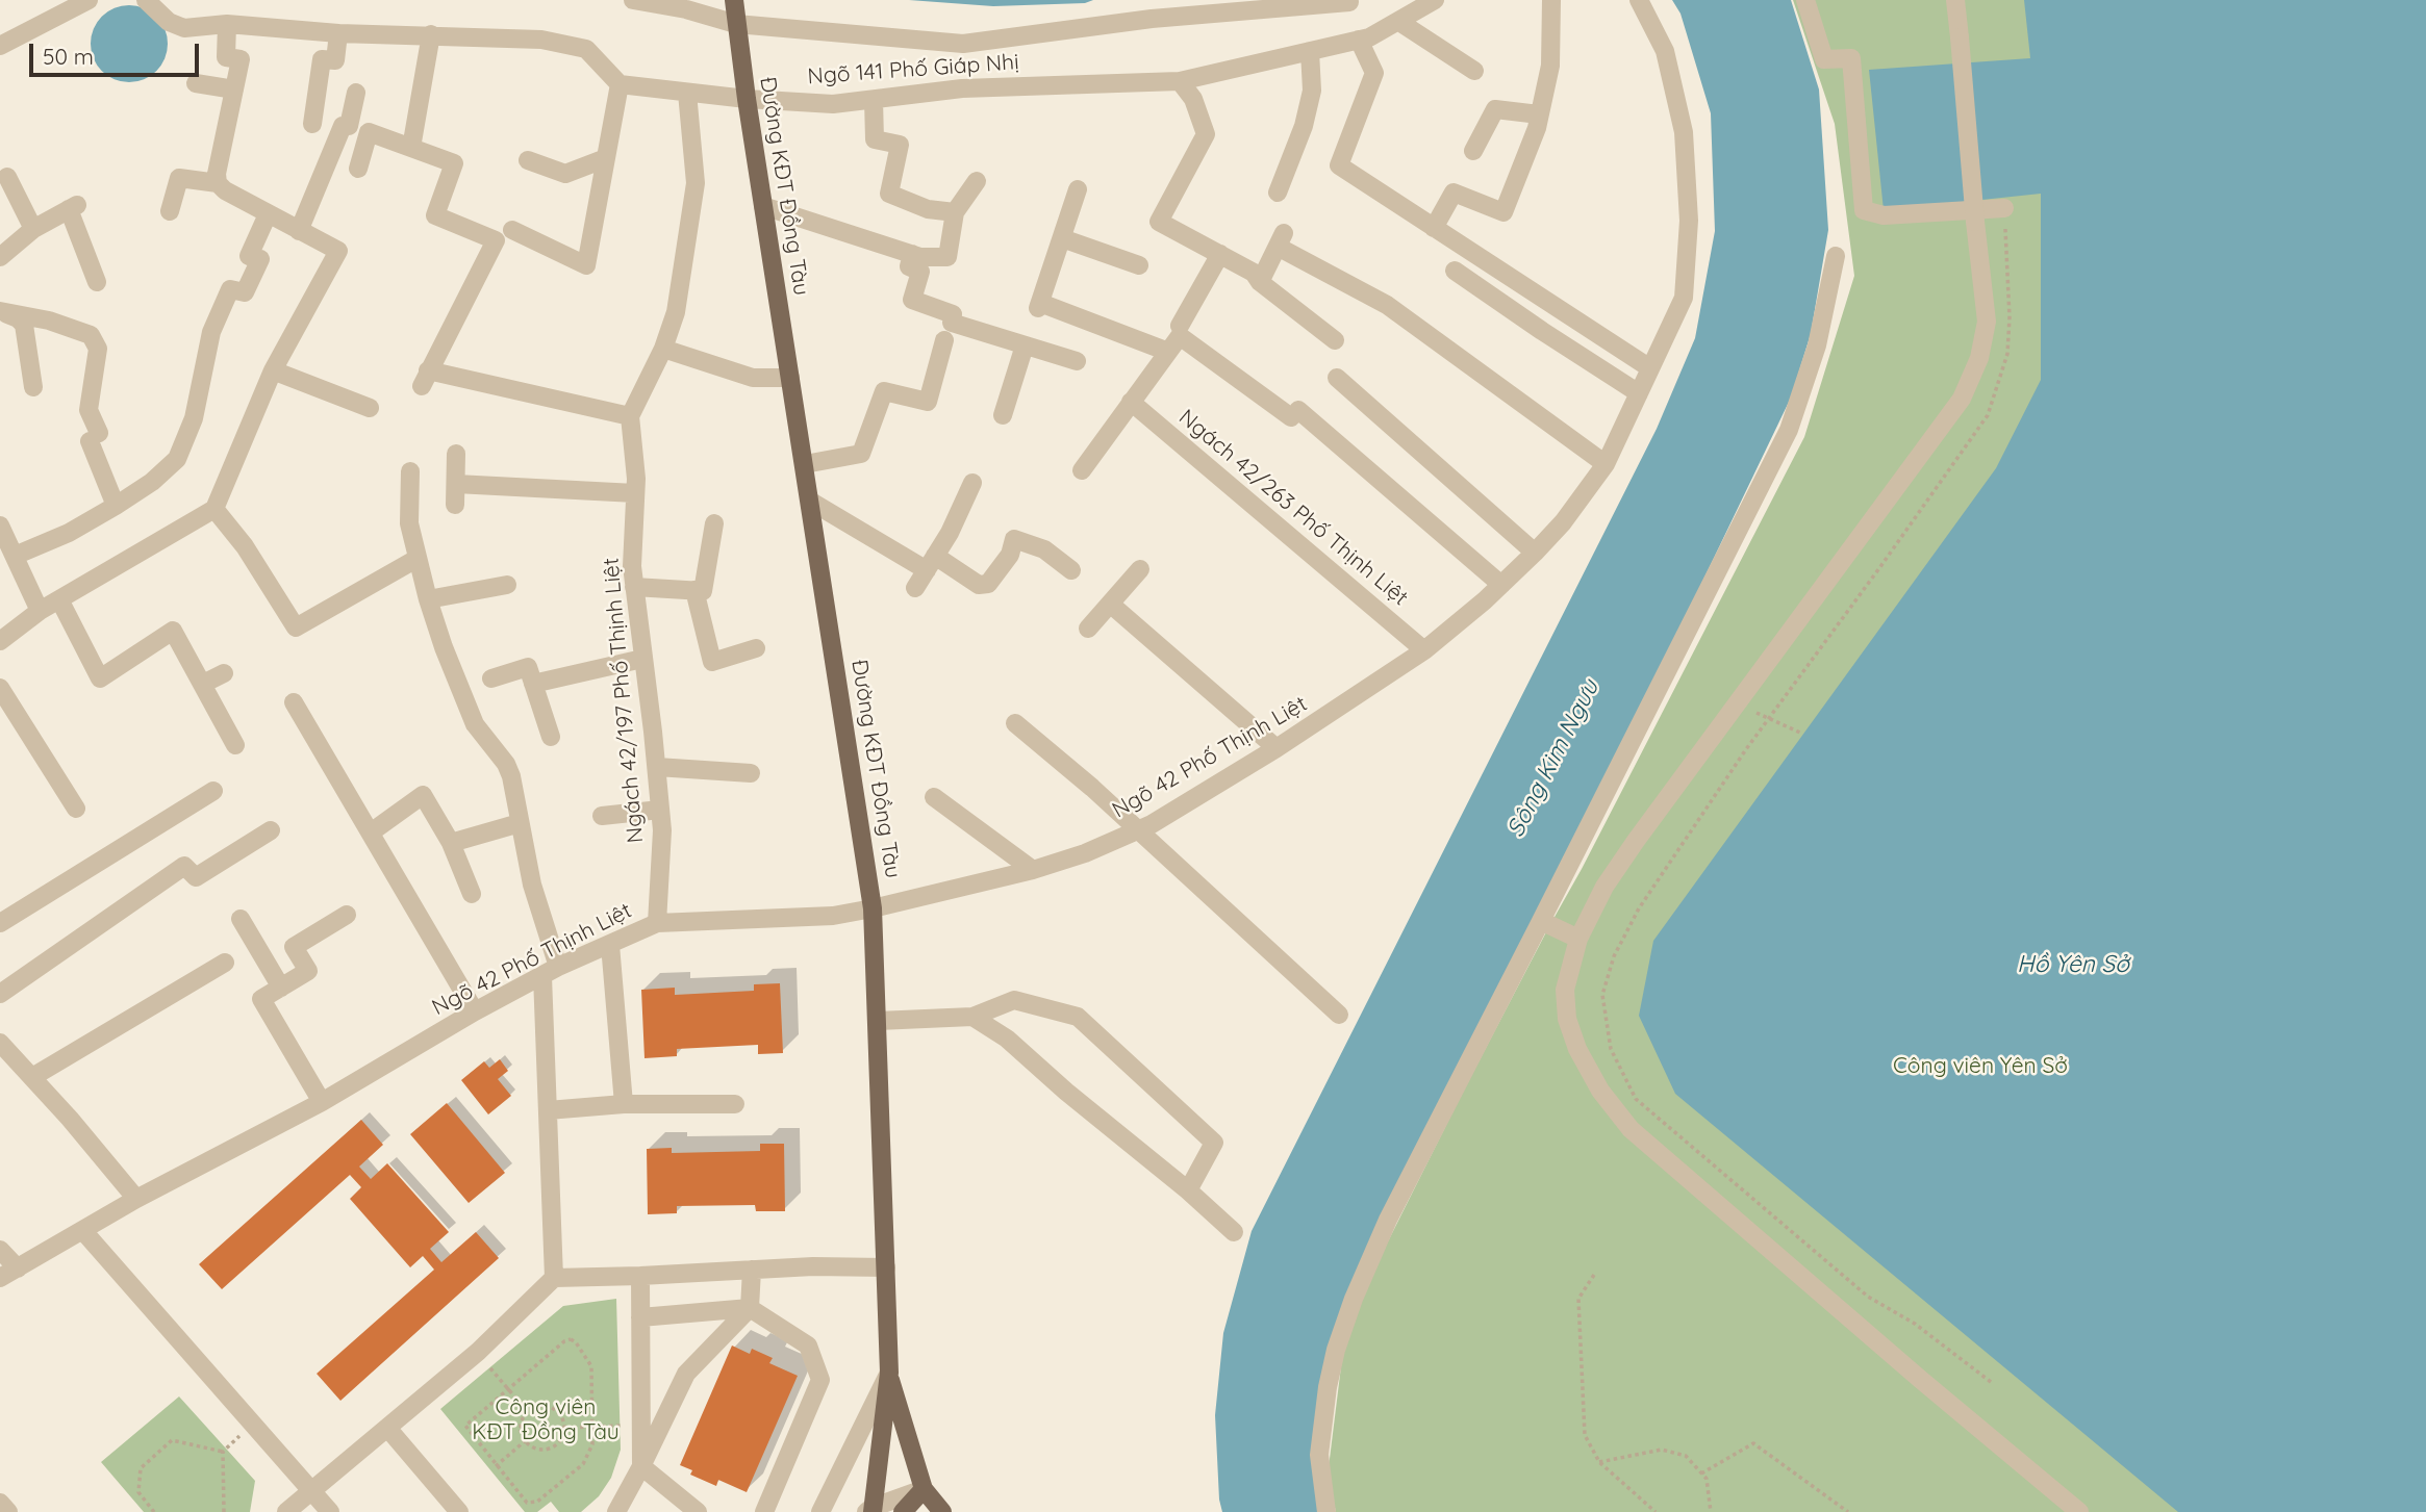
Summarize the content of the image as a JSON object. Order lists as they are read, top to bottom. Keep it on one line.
{"streets":{"main road":["Đường KĐT Đồng Tàu"],"street":["Ngõ 141 Phố Giáp Nhị","Ngách 42/263 Phố Thịnh Liệt","Ngách 42/197 Phố Thịnh Liệt","Ngõ 42 Phố Thịnh Liệt"]},"crossings":[["Ngõ 141 Phố Giáp Nhị","Đường KĐT Đồng Tàu"],["Đường KĐT Đồng Tàu","Ngõ 42 Phố Thịnh Liệt"],["Ngách 42/263 Phố Thịnh Liệt","Ngõ 42 Phố Thịnh Liệt"],["Ngách 42/197 Phố Thịnh Liệt","Ngõ 42 Phố Thịnh Liệt"]],"water":["Sông Kim Ngưu","Hồ Yên Sở"],"parks":["Công viên Yên Sở","Công viên KĐT Đồng Tàu"],"scale_bar":"50 m"}
